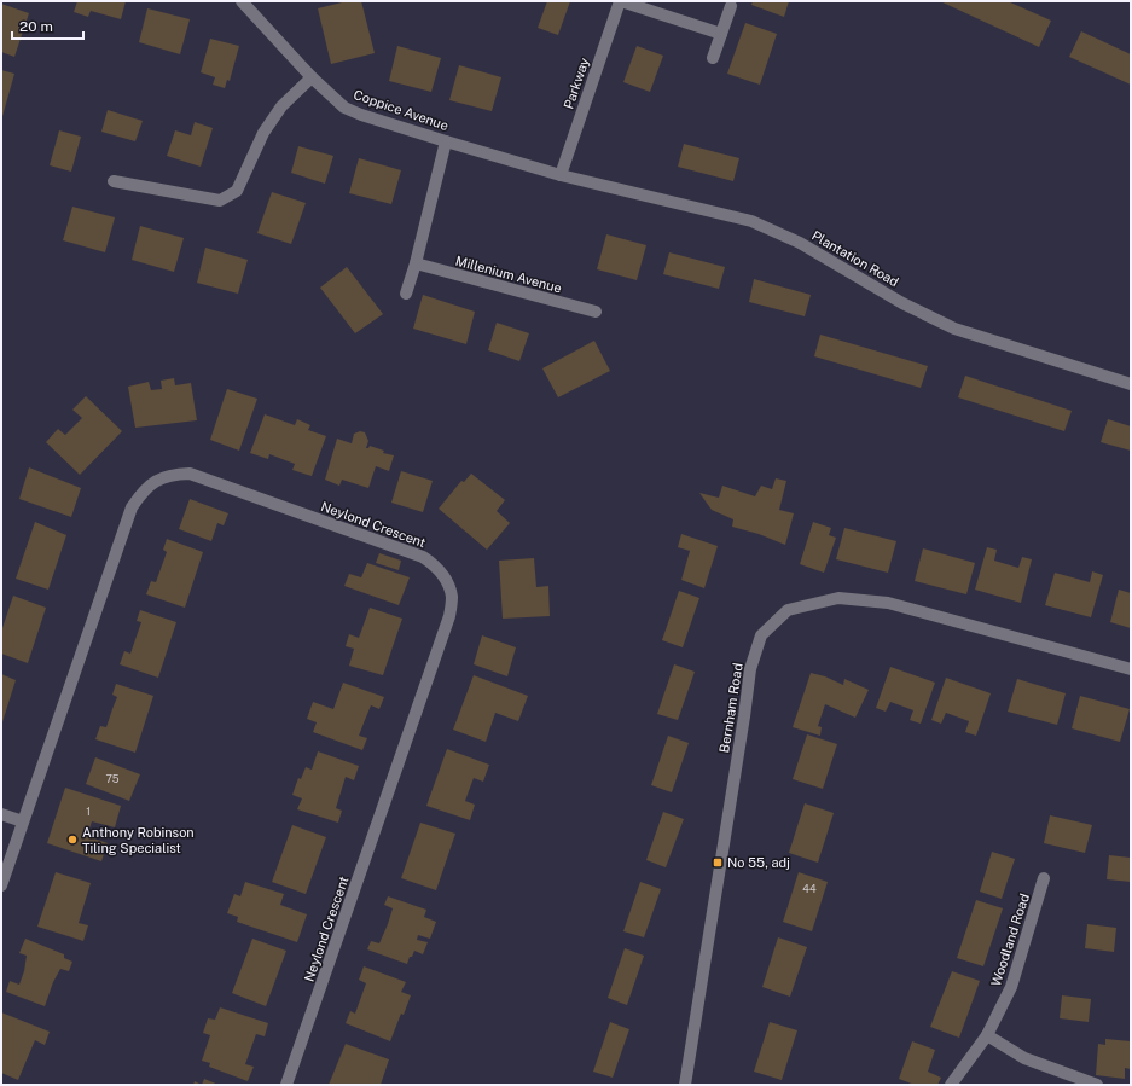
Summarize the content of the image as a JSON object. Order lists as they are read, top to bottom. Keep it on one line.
{"streets":{"street":["Parkway","Coppice Avenue","Plantation Road","Millenium Avenue","Neylond Crescent","Bernham Road","Woodland Road"]},"crossings":[["Parkway","Coppice Avenue"],["Parkway","Plantation Road"],["Coppice Avenue","Plantation Road"]],"places":{"other":["Anthony Robinson Tiling Specialist"],"transit":["No 55, adj"]},"house_numbers":["75","1","44"],"scale_bar":"20 m"}
